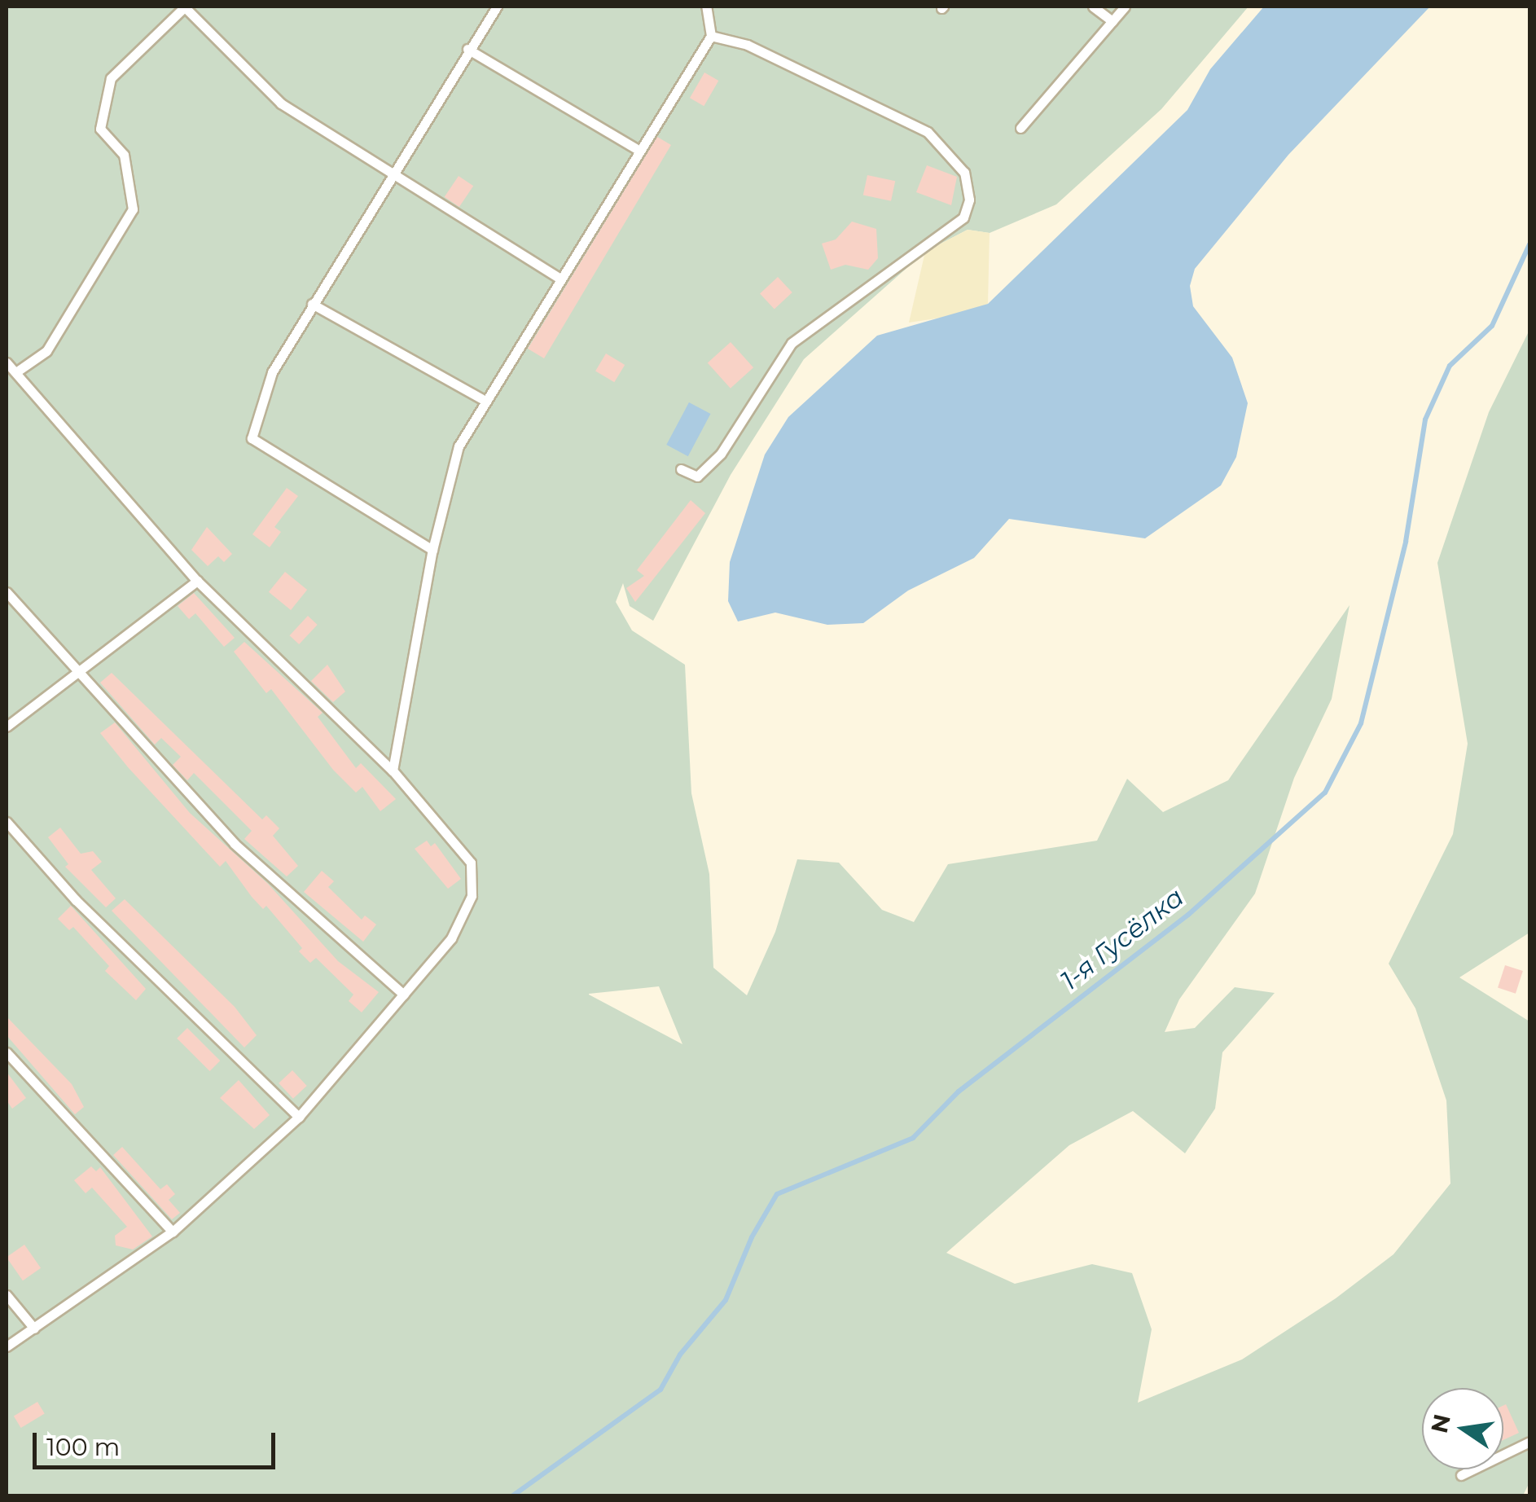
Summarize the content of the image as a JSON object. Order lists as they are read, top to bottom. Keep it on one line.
{"water":["1-я Гусёлка"],"scale_bar":"100 m","north":"left"}
